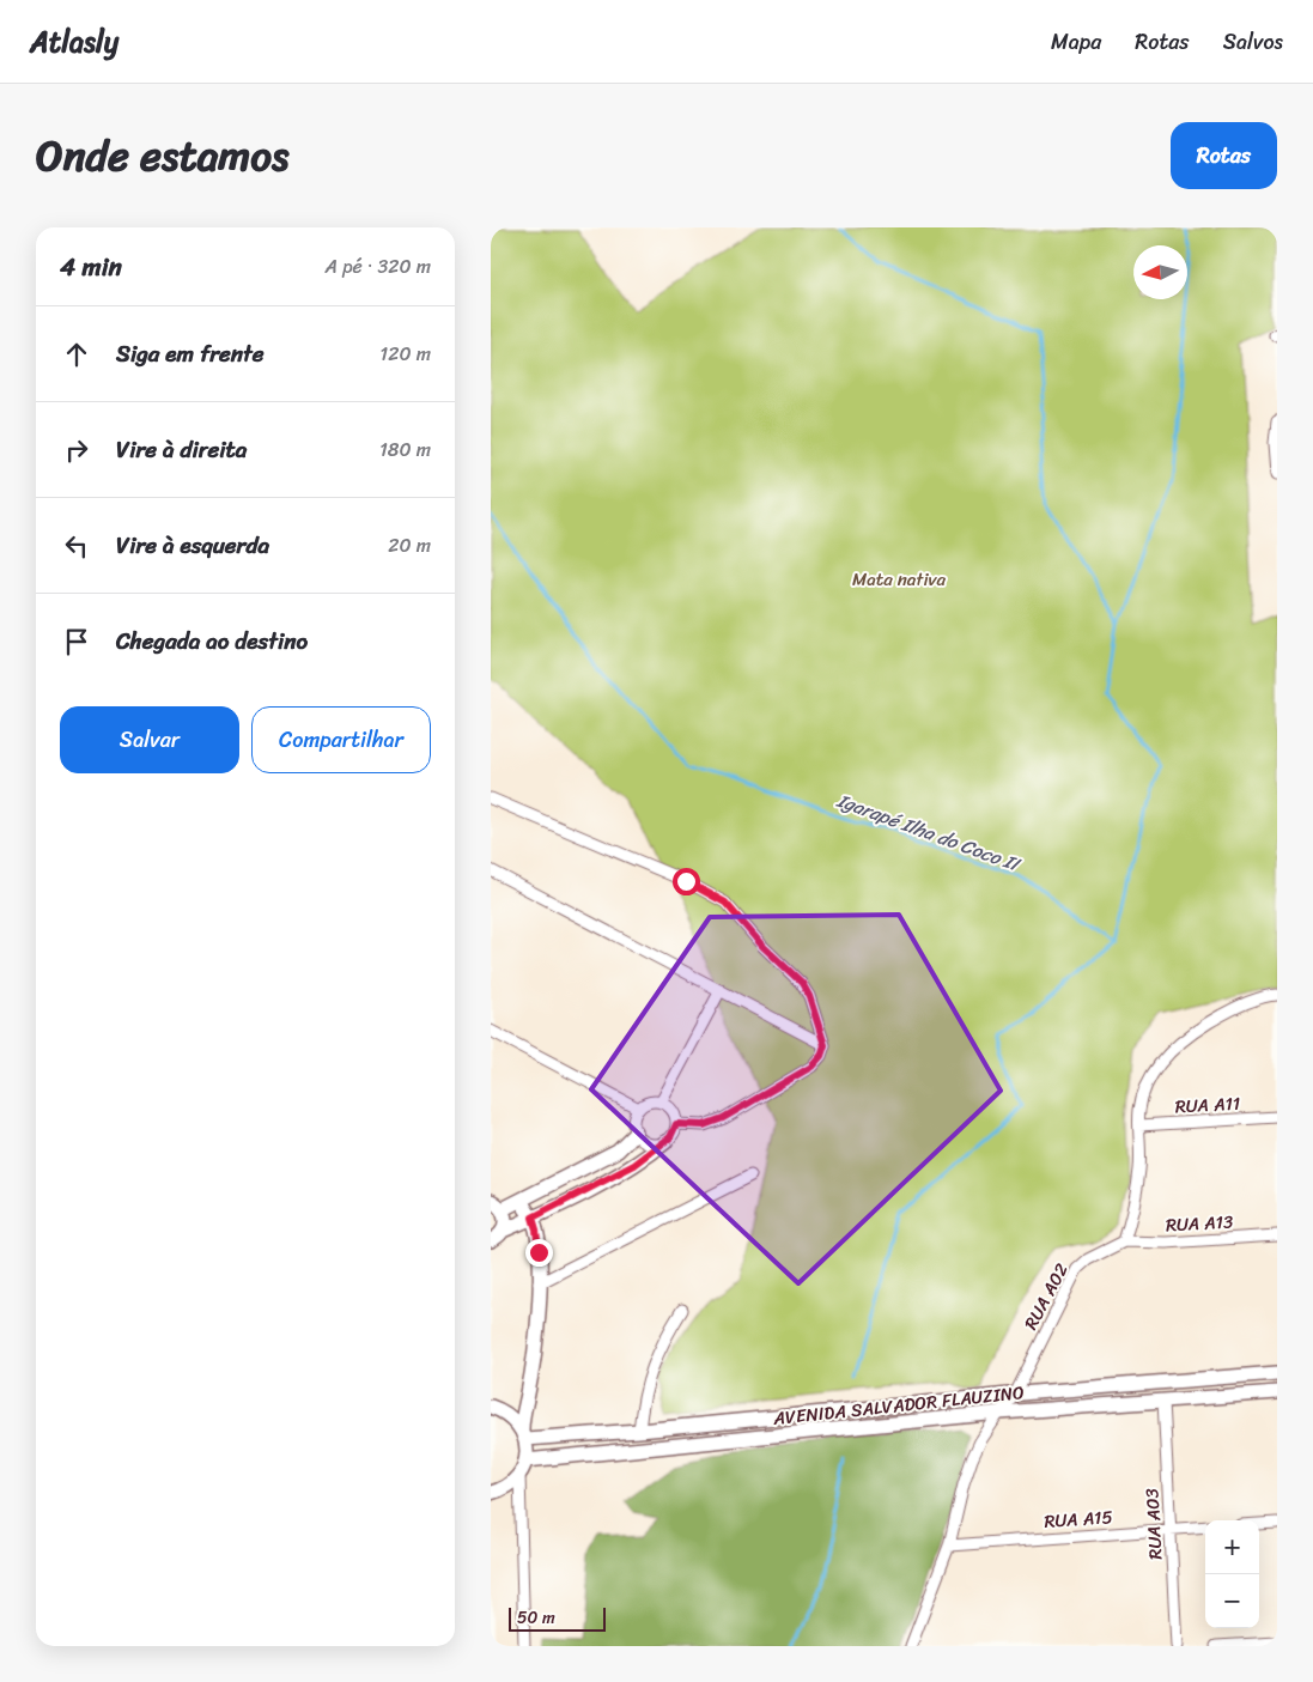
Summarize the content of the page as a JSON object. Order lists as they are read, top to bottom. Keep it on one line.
{"streets":{"street":["RUA A11","RUA A13","RUA A02","AVENIDA SALVADOR FLAUZINO","RUA A15","RUA A03"]},"crossings":[["RUA A13","RUA A02"],["RUA A02","AVENIDA SALVADOR FLAUZINO"],["RUA A02","RUA A15"],["AVENIDA SALVADOR FLAUZINO","RUA A03"],["RUA A15","RUA A03"]],"water":["Igarapé Ilha do Coco II"],"parks":["Mata nativa"],"scale_bar":"50 m","north":"left","page":{"header":"Atlasly","nav":["Mapa","Rotas","Salvos"],"title":"Onde estamos","buttons":["Rotas",["Salvar","Compartilhar"]],"heading":["4 min","A pé · 320 m"],"list":[["Siga em frente","120 m"],["Vire à direita","180 m"],["Vire à esquerda","20 m"],"Chegada ao destino"],"map_buttons":["+","−"],"scale":"50 m"}}
